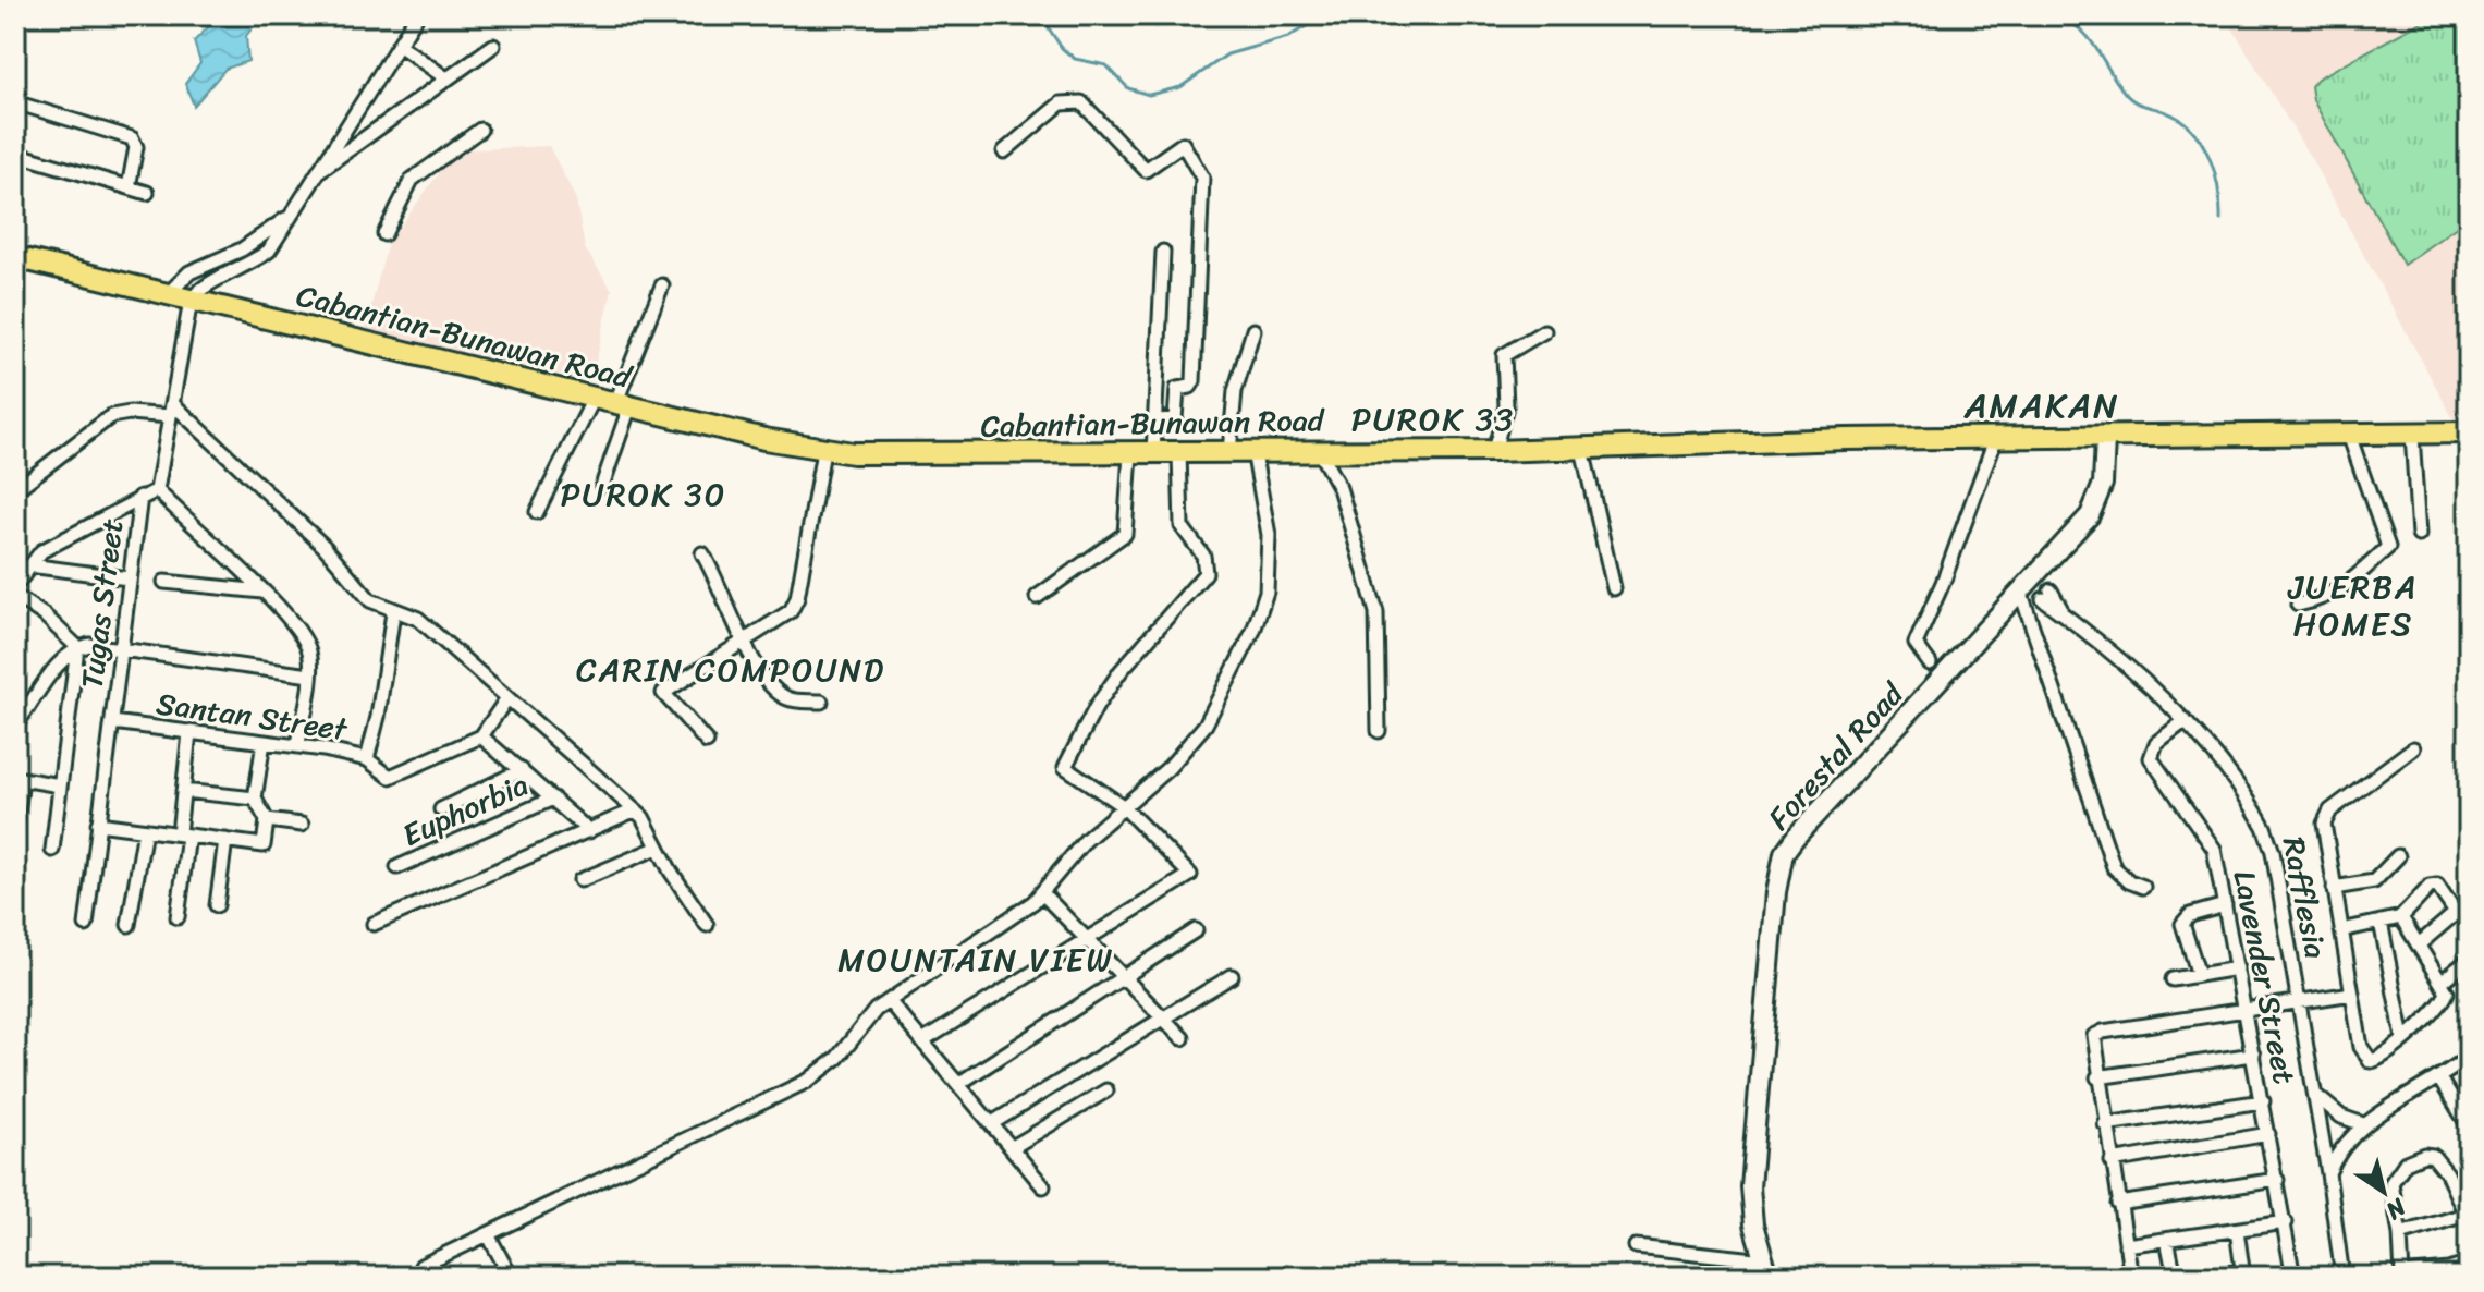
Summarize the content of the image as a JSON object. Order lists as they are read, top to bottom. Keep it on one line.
{"streets":{"main road":["Cabantian-Bunawan Road"],"street":["Tugas Street","Santan Street","Forestal Road","Euphorbia","Rafflesia","Lavender Street"]},"crossings":[["Cabantian-Bunawan Road","Tugas Street"],["Cabantian-Bunawan Road","Forestal Road"],["Tugas Street","Santan Street"],["Forestal Road","Rafflesia"],["Rafflesia","Lavender Street"]],"districts":["AMAKAN","PUROK 33","PUROK 30","JUERBA HOMES","CARIN COMPOUND","MOUNTAIN VIEW"],"north":"bottom right"}
